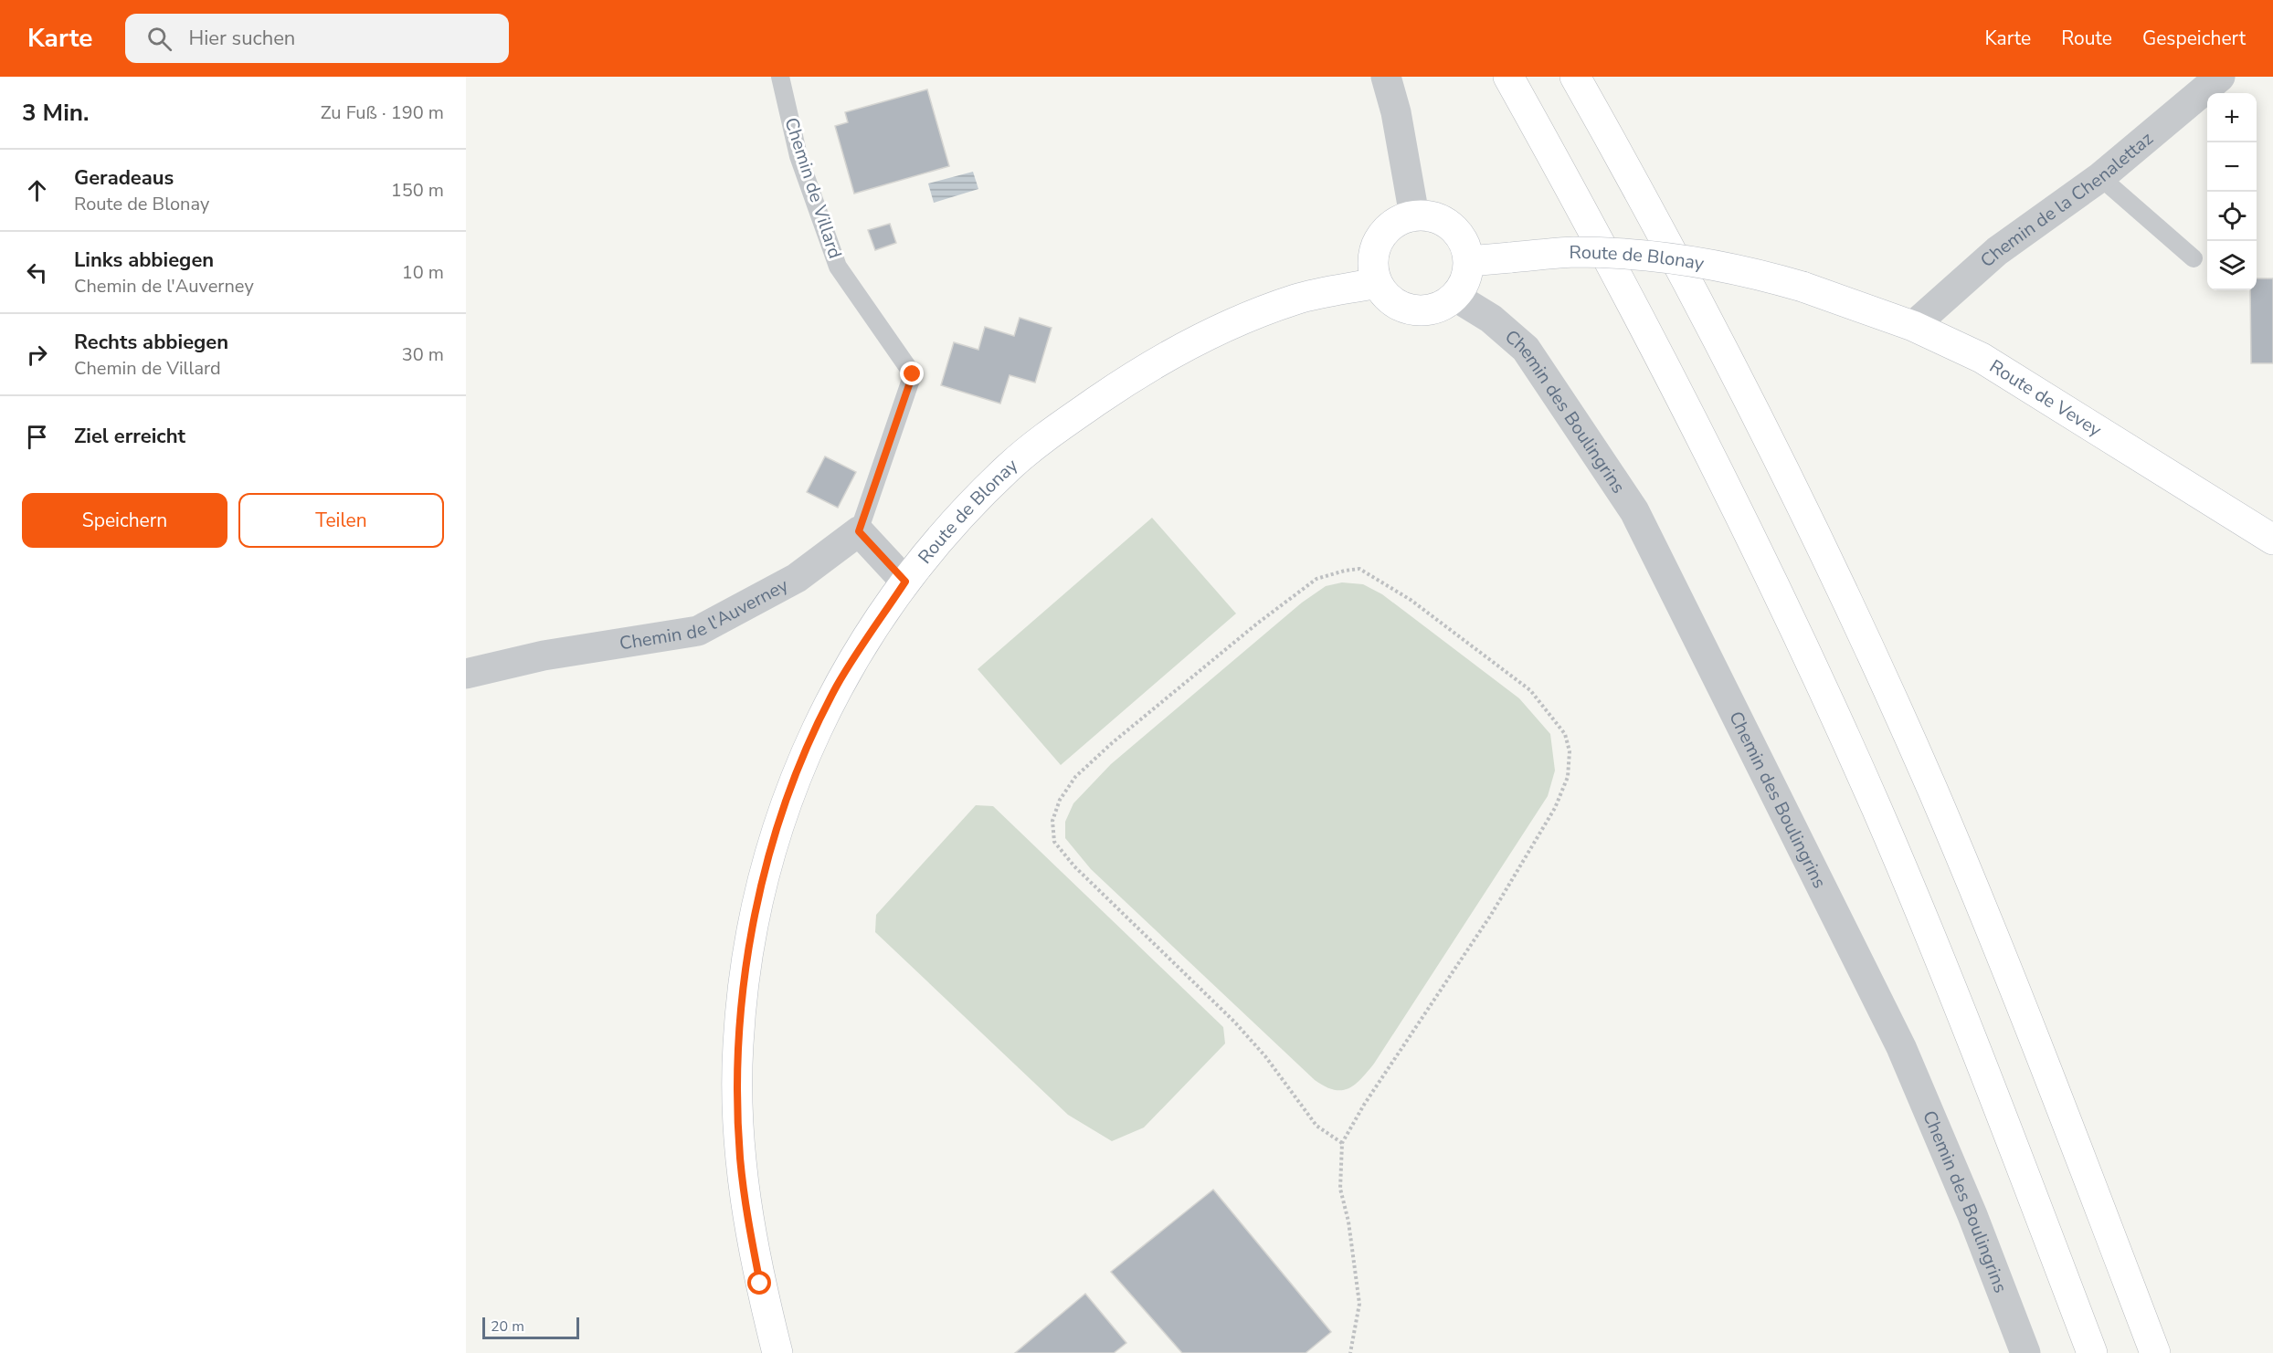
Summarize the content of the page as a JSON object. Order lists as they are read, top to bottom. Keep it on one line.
{"streets":{"main road":["Route de Blonay","Route de Vevey"],"street":["Chemin de la Chenalettaz","Chemin des Boulingrins","Chemin de l'Auverney"],"lane":["Chemin de Villard"]},"crossings":[["Chemin de Villard","Chemin de l'Auverney"],["Chemin de la Chenalettaz","Route de Vevey"],["Route de Blonay","Route de Vevey"],["Route de Blonay","Chemin des Boulingrins"]],"scale_bar":"20 m","page":{"header":"Karte","search":"Hier suchen","nav":["Karte","Route","Gespeichert"],"heading":["3 Min.","Zu Fuß · 190 m"],"map_buttons":["+","−"],"list":[["Geradeaus","Route de Blonay","150 m"],["Links abbiegen","Chemin de l'Auverney","10 m"],["Rechts abbiegen","Chemin de Villard","30 m"],"Ziel erreicht"],"buttons":["Speichern","Teilen"],"scale":"20 m"}}
